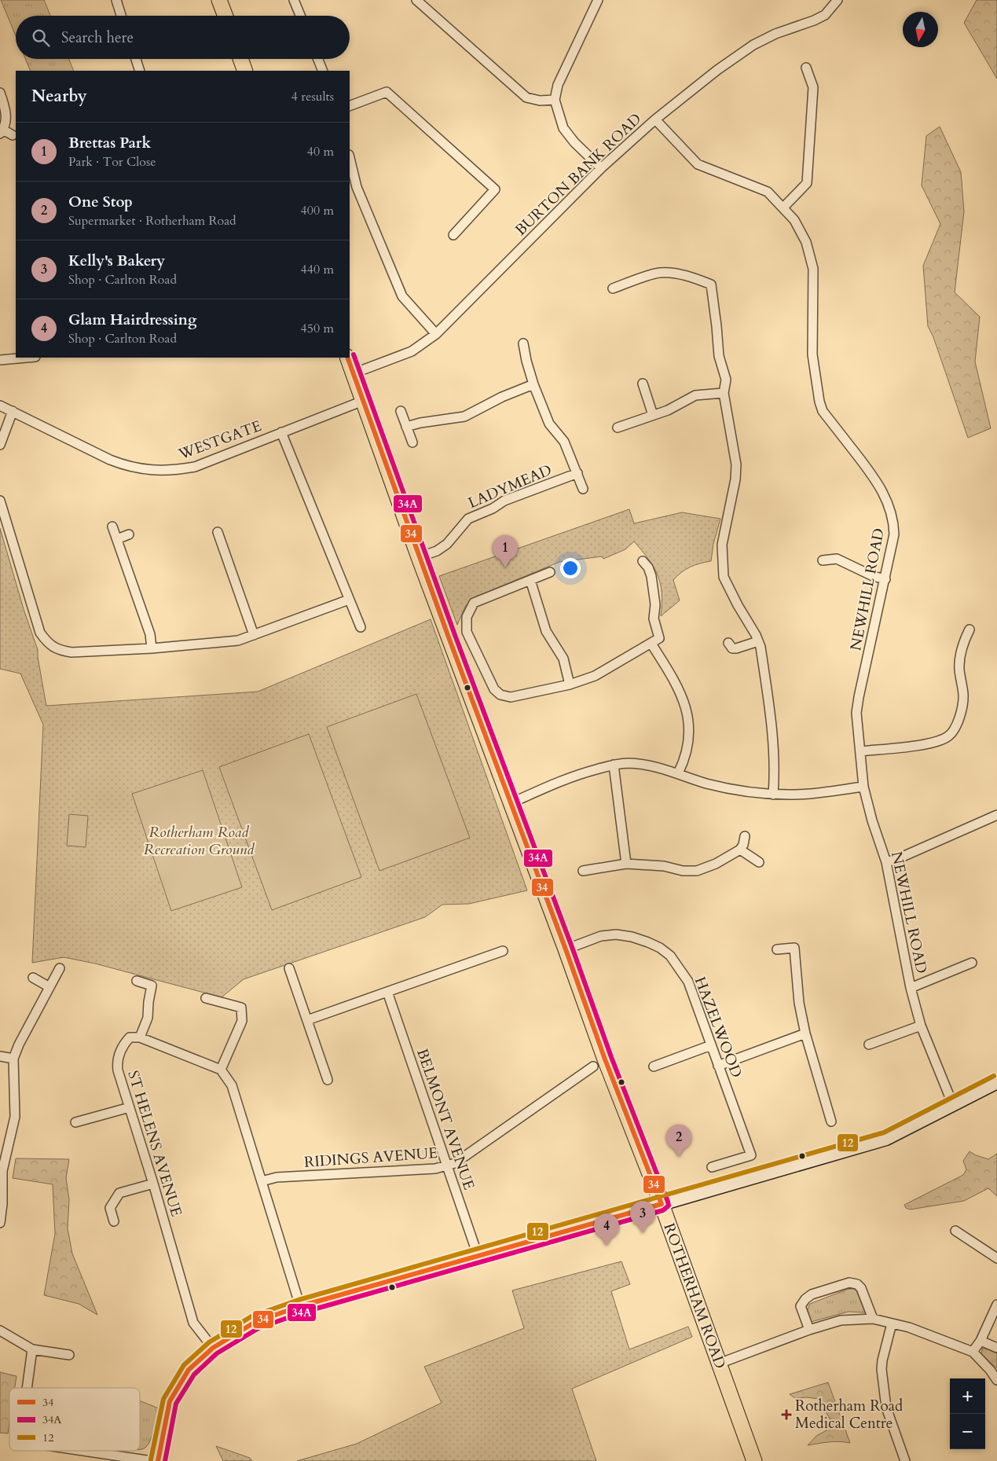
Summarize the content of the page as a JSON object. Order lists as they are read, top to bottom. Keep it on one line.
{"streets":{"main road":["ROTHERHAM ROAD"],"street":["BURTON BANK ROAD","WESTGATE","LADYMEAD","NEWHILL ROAD","HAZELWOOD","BELMONT AVENUE","ST HELENS AVENUE","RIDINGS AVENUE"]},"crossings":[["BURTON BANK ROAD","NEWHILL ROAD"],["BURTON BANK ROAD","ROTHERHAM ROAD"],["WESTGATE","ROTHERHAM ROAD"],["LADYMEAD","ROTHERHAM ROAD"],["HAZELWOOD","ROTHERHAM ROAD"],["BELMONT AVENUE","RIDINGS AVENUE"]],"parks":["Rotherham Road Recreation Ground"],"places":{"health":["Rotherham Road Medical Centre"]},"lines":["transit line 34A","transit line 34","transit line 12"],"legend":["34","34A","12"],"north":"bottom","page":{"search":"Search here","heading":["Nearby","4 results"],"list":[{"mark":"1","name":"Brettas Park","note":"Park · Tor Close","value":"40 m"},{"mark":"2","name":"One Stop","note":"Supermarket · Rotherham Road","value":"400 m"},{"mark":"3","name":"Kelly's Bakery","note":"Shop · Carlton Road","value":"440 m"},{"mark":"4","name":"Glam Hairdressing","note":"Shop · Carlton Road","value":"450 m"}],"pins":["1","2","3","4"],"map_buttons":["+","−"]}}
